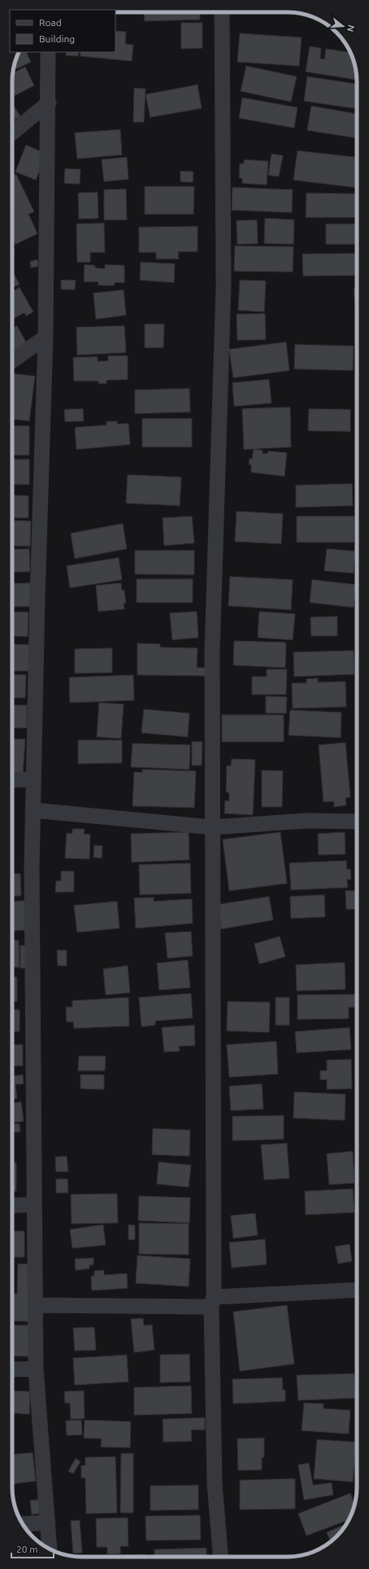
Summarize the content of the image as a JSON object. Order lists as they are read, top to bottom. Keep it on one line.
{"legend":["Road","Building"],"scale_bar":"20 m","north":"right"}
